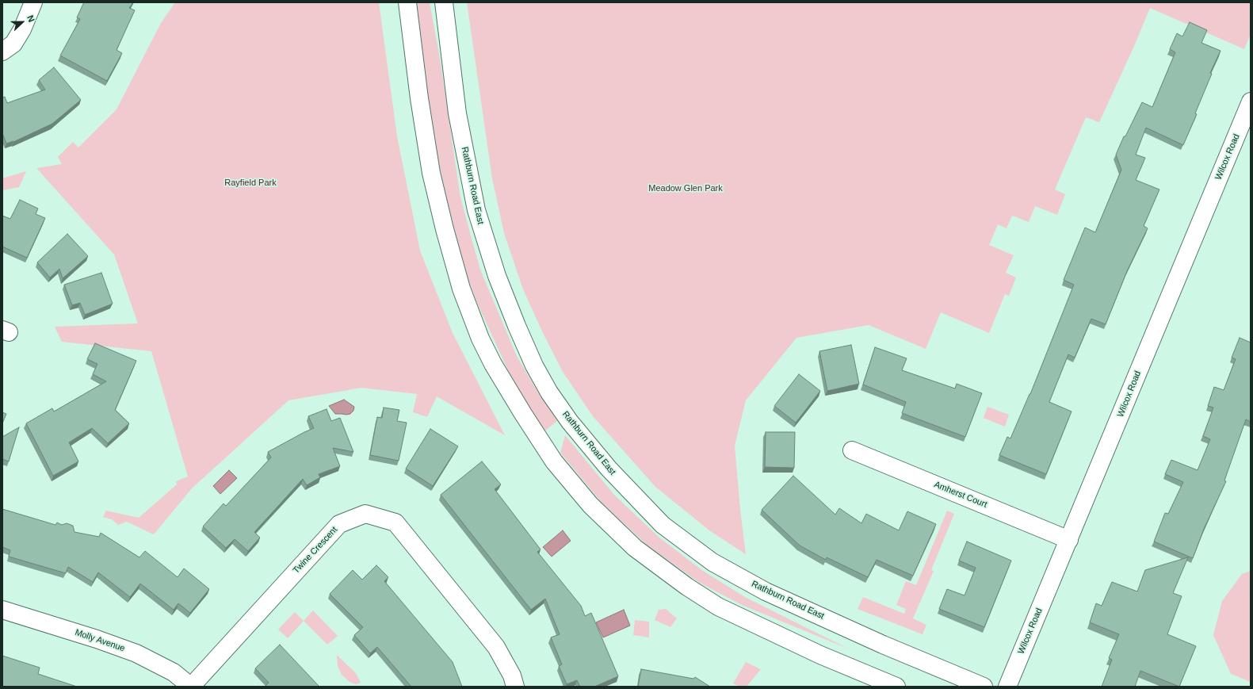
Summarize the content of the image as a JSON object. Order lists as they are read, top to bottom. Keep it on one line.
{"streets":{"street":["Wilcox Road","Rathburn Road East","Amherst Court","Twine Crescent","Molly Avenue"]},"crossings":[["Wilcox Road","Amherst Court"],["Twine Crescent","Molly Avenue"]],"parks":["Rayfield Park","Meadow Glen Park"],"north":"right"}
